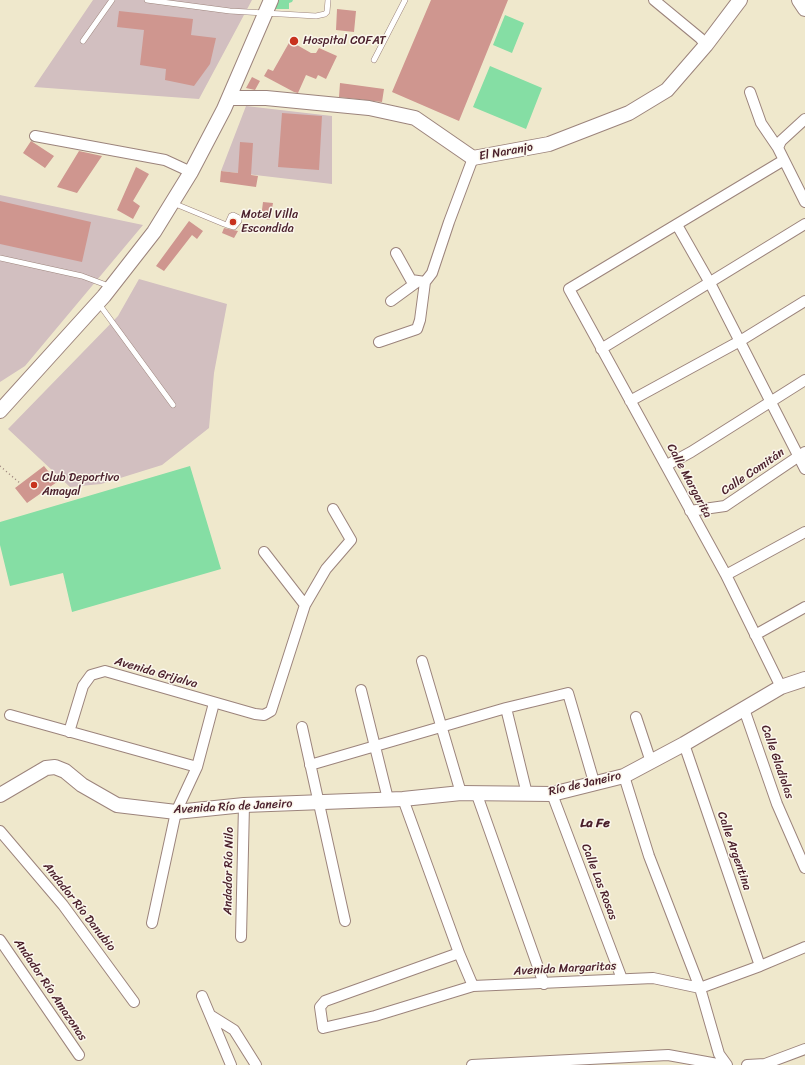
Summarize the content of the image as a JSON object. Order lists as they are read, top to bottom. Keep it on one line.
{"streets":{"street":["El Naranjo","Calle Comitán","Calle Margarita","Avenida Grijalva","Calle Gladiolas","Río de Janeiro","Avenida Río de Janeiro","Calle Argentina","Andador Río Nilo","Calle Las Rosas","Andador Río Danubio","Avenida Margaritas","Andador Río Amazonas"]},"crossings":[["Calle Comitán","Calle Margarita"],["Calle Margarita","Río de Janeiro"],["Calle Gladiolas","Río de Janeiro"],["Río de Janeiro","Avenida Río de Janeiro"],["Río de Janeiro","Calle Argentina"],["Río de Janeiro","Calle Las Rosas"],["Avenida Río de Janeiro","Andador Río Nilo"],["Calle Las Rosas","Avenida Margaritas"]],"districts":["La Fe"],"places":["Hospital COFAT","Motel Villa Escondida","Club Deportivo Amayal"]}
